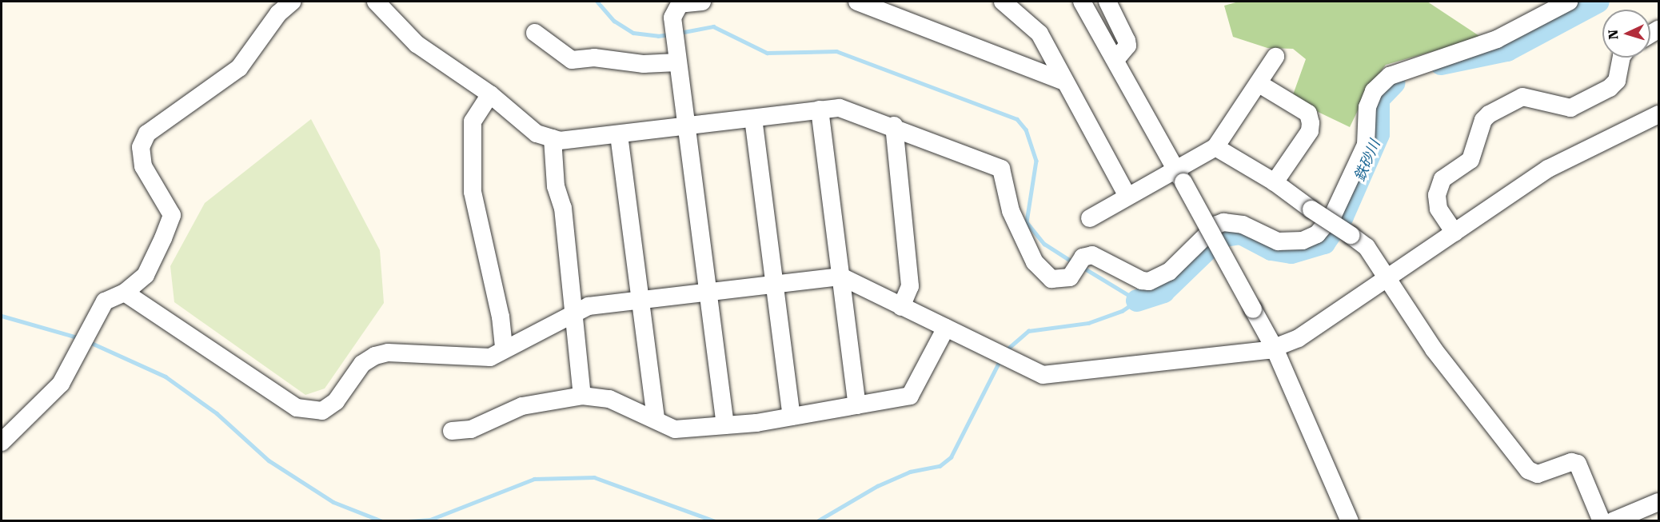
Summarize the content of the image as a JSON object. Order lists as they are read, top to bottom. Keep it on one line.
{"water":["鉄砂川"],"north":"left"}
